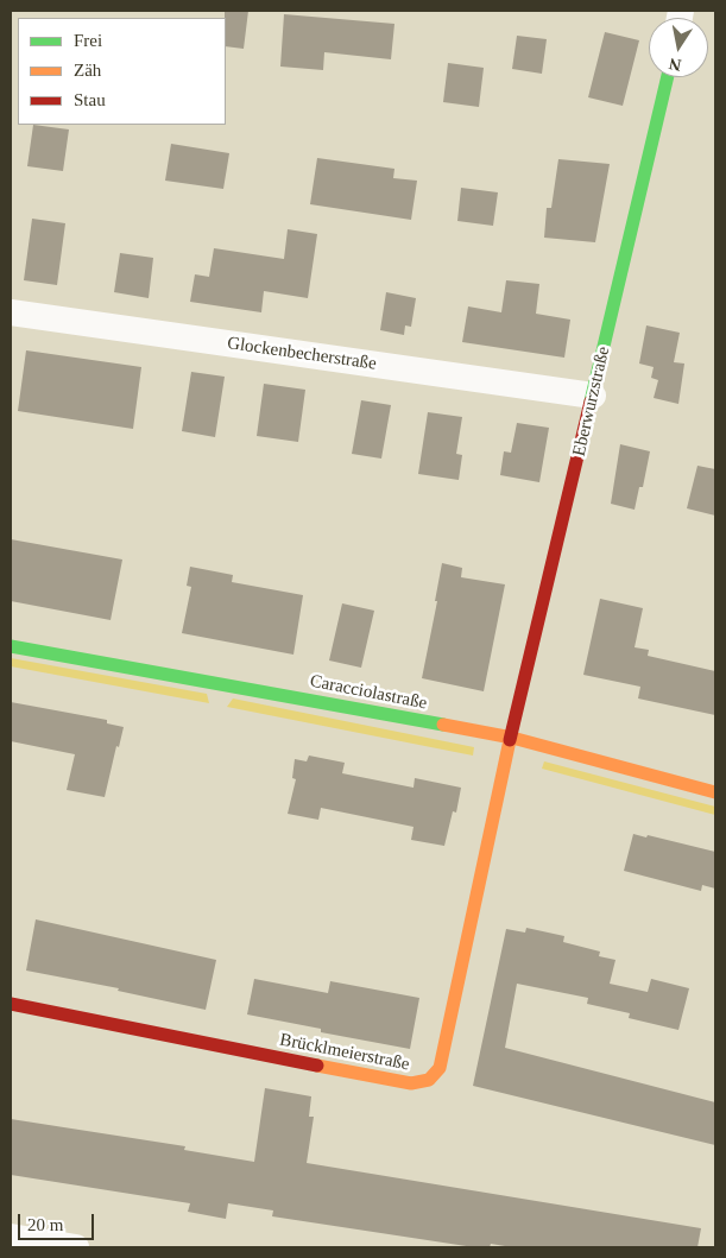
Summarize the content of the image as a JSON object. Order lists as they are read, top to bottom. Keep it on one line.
{"streets":{"street":["Glockenbecherstraße","Eberwurzstraße","Caracciolastraße","Brücklmeierstraße"]},"crossings":[["Glockenbecherstraße","Eberwurzstraße"],["Eberwurzstraße","Caracciolastraße"],["Eberwurzstraße","Brücklmeierstraße"],["Caracciolastraße","Brücklmeierstraße"]],"legend":["Frei","Zäh","Stau"],"scale_bar":"20 m","north":"bottom"}
